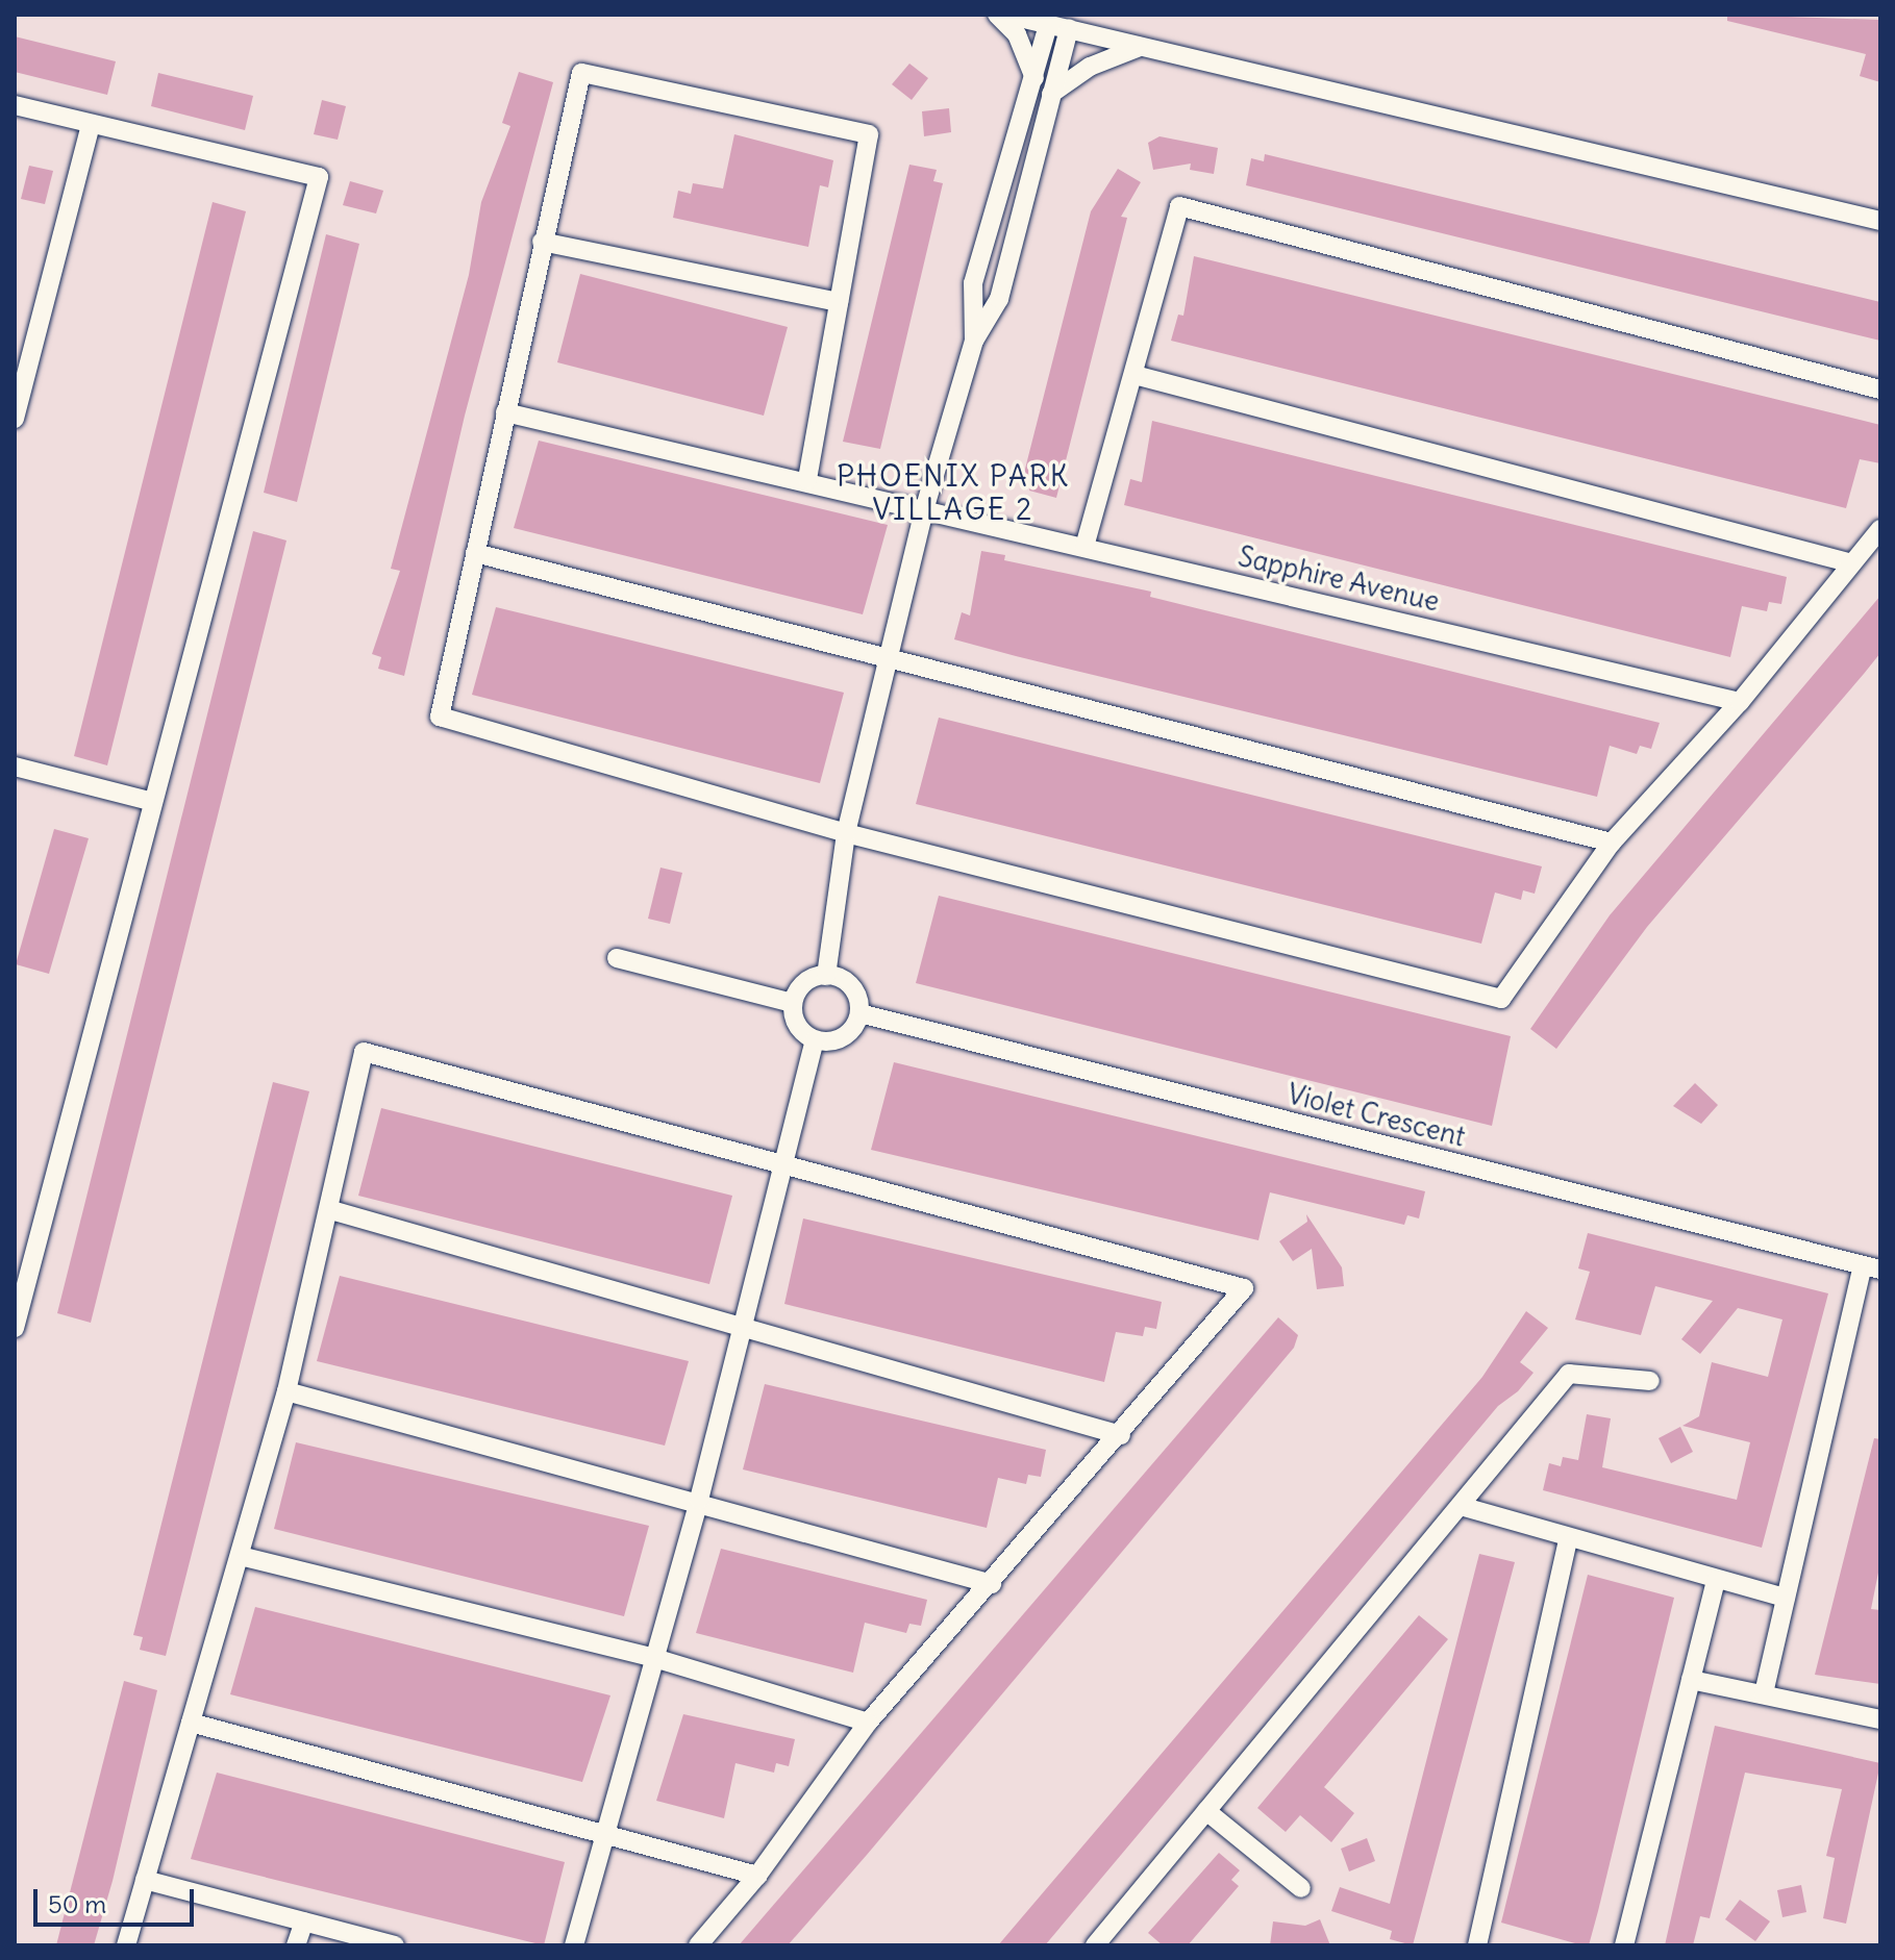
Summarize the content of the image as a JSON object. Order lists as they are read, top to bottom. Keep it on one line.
{"streets":{"street":["Sapphire Avenue","Violet Crescent"]},"districts":["PHOENIX PARK VILLAGE 2"],"scale_bar":"50 m"}
